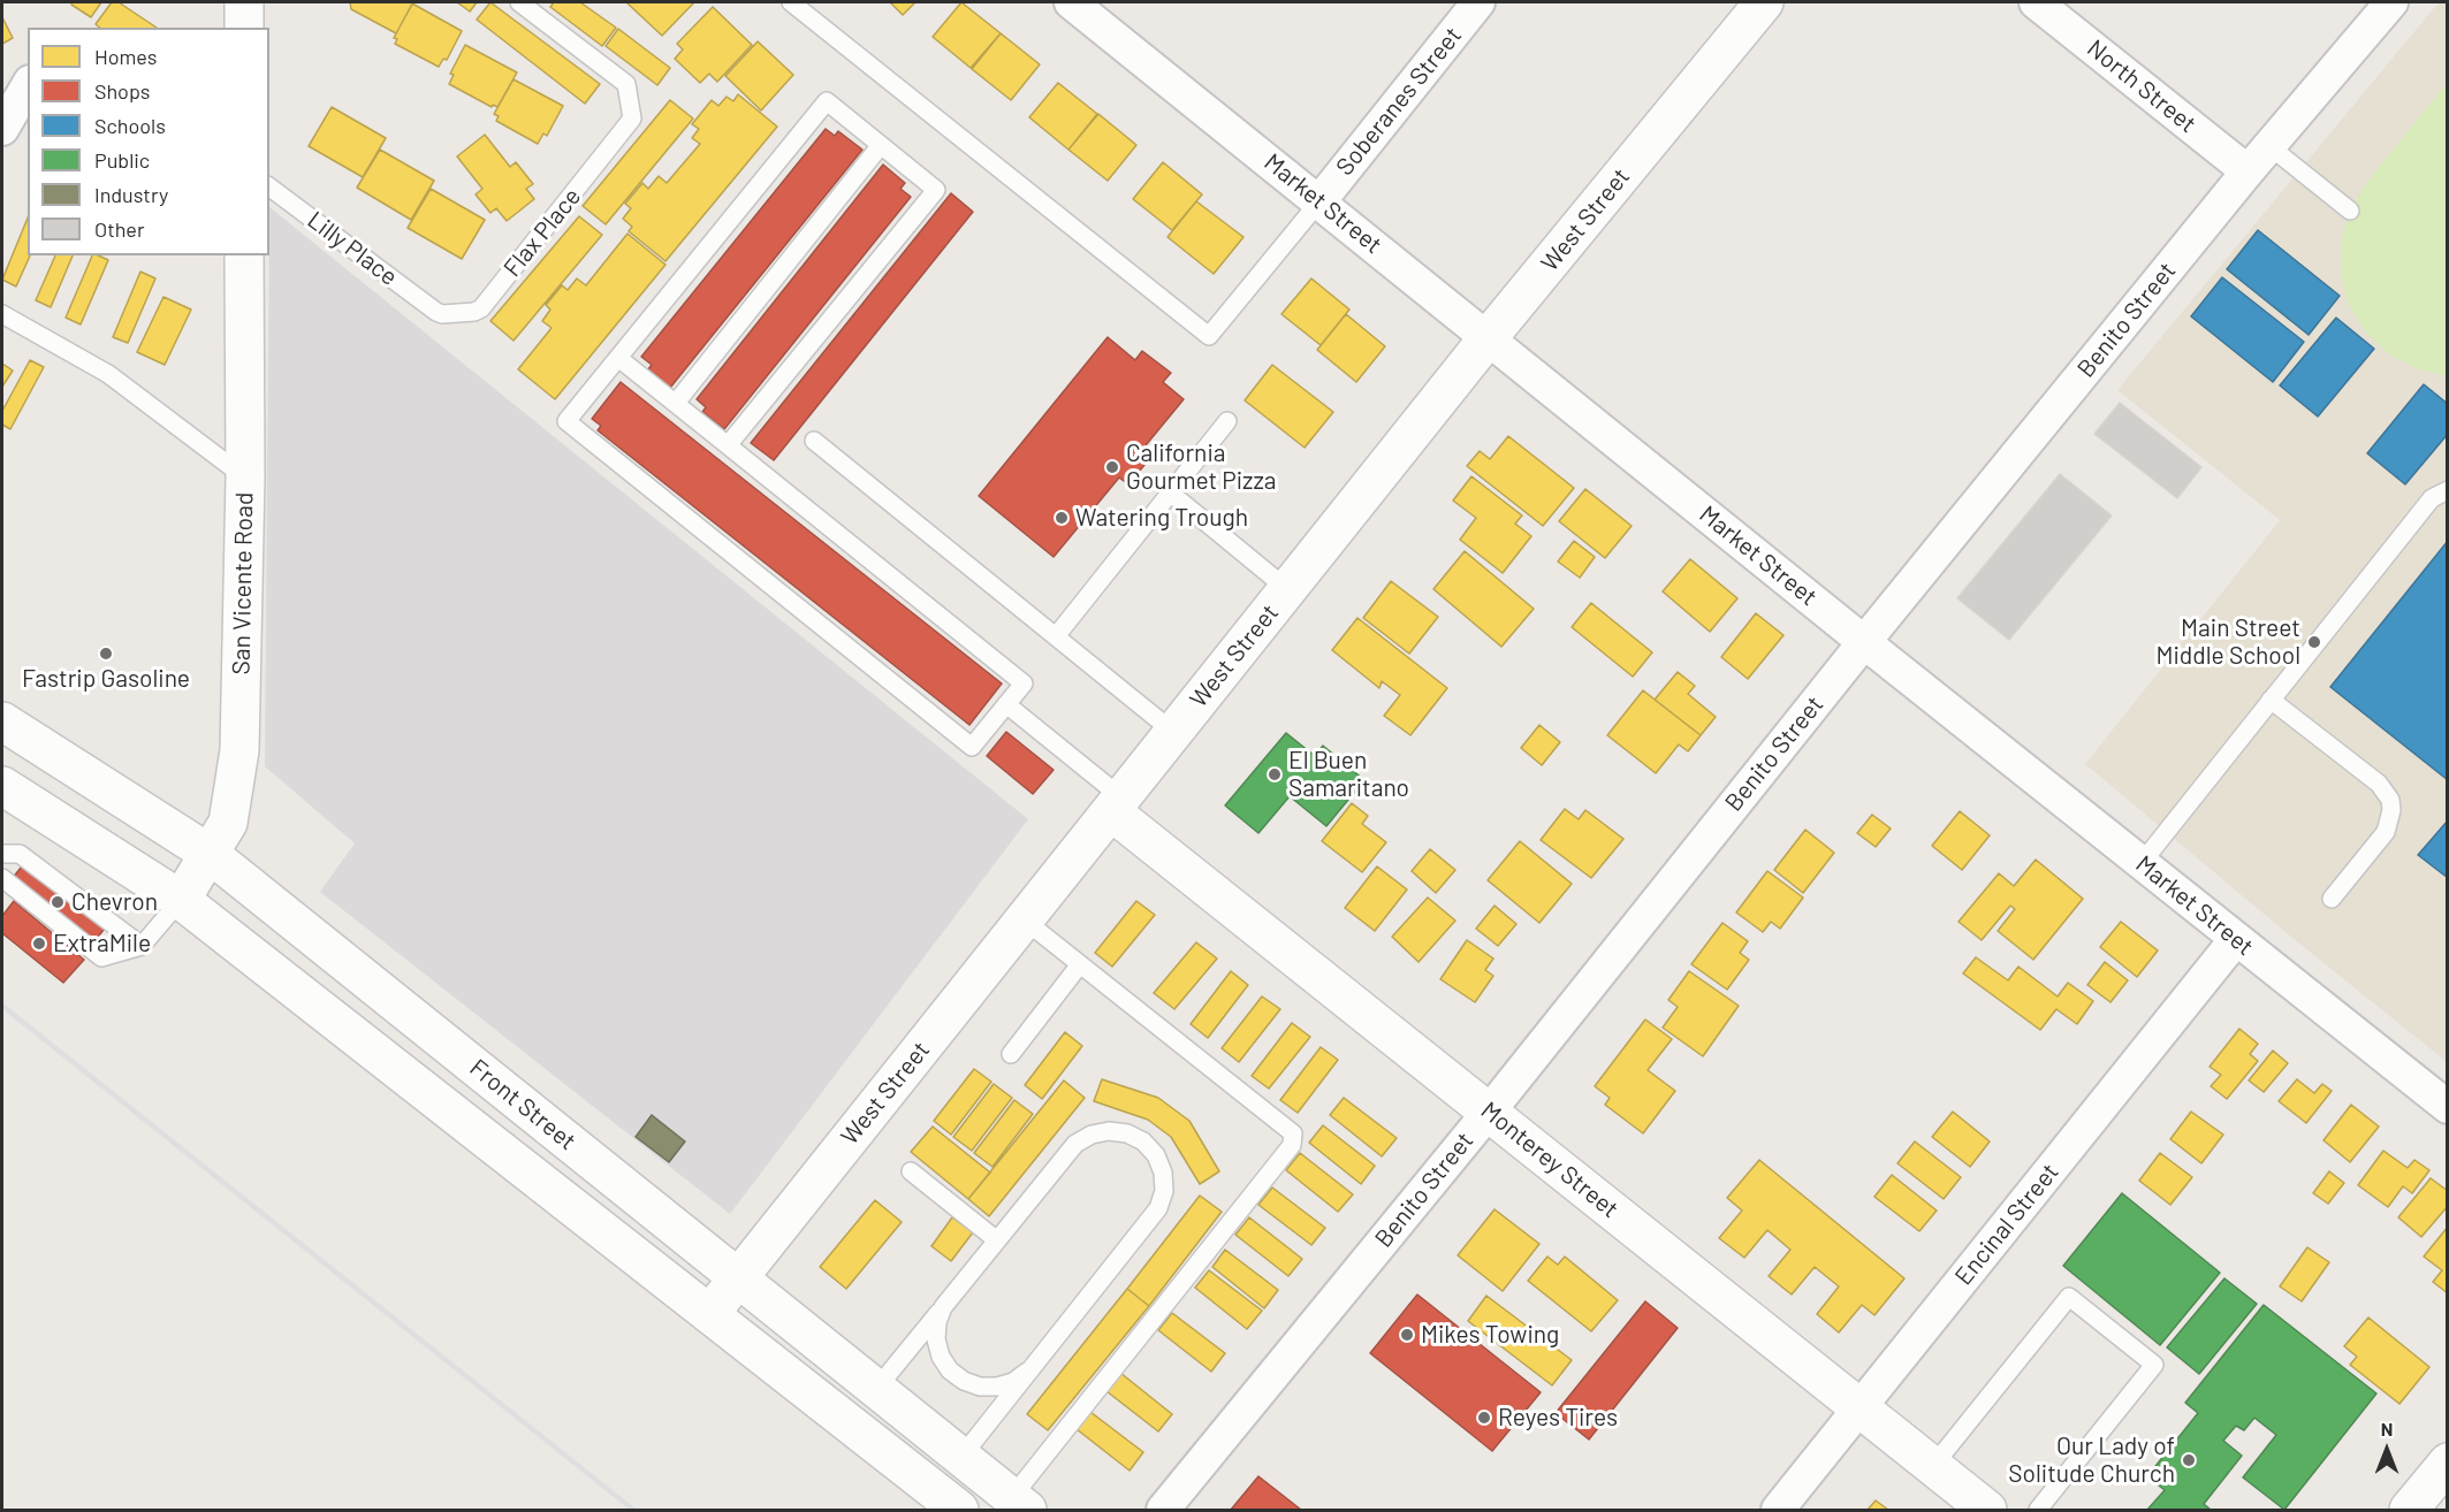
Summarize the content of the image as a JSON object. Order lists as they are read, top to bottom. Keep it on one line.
{"streets":{"street":["North Street","Soberanes Street","Market Street","West Street","Benito Street","San Vicente Road","Front Street","Monterey Street","Encinal Street"],"lane":["Flax Place","Lilly Place"]},"crossings":[["North Street","Benito Street"],["Soberanes Street","Market Street"],["Market Street","West Street"],["Market Street","Benito Street"],["Market Street","Encinal Street"],["West Street","Front Street"],["West Street","Monterey Street"],["Flax Place","Lilly Place"],["Benito Street","Monterey Street"],["San Vicente Road","Front Street"],["Monterey Street","Encinal Street"]],"places":["California Gourmet Pizza","Watering Trough","Main Street Middle School","Fastrip Gasoline","El Buen Samaritano","Chevron","ExtraMile","Mikes Towing","Reyes Tires","Our Lady of Solitude Church"],"legend":["Homes","Shops","Schools","Public","Industry","Other"],"north":"top"}
